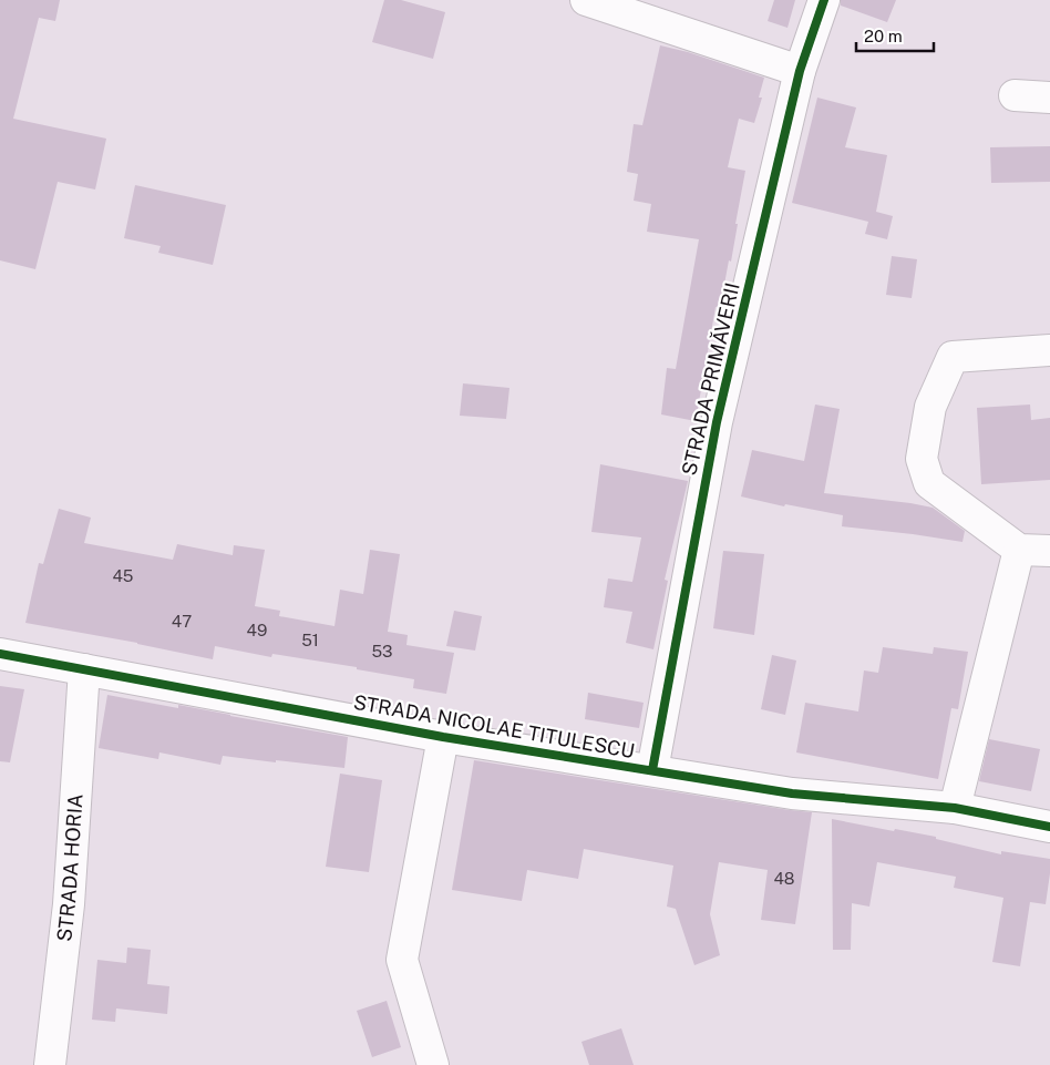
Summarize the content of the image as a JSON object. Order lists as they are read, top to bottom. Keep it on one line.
{"streets":{"street":["STRADA PRIMĂVERII","STRADA NICOLAE TITULESCU","STRADA HORIA"]},"crossings":[["STRADA PRIMĂVERII","STRADA NICOLAE TITULESCU"],["STRADA NICOLAE TITULESCU","STRADA HORIA"]],"house_numbers":["45","47","49","51","53","48"],"scale_bar":"20 m"}
